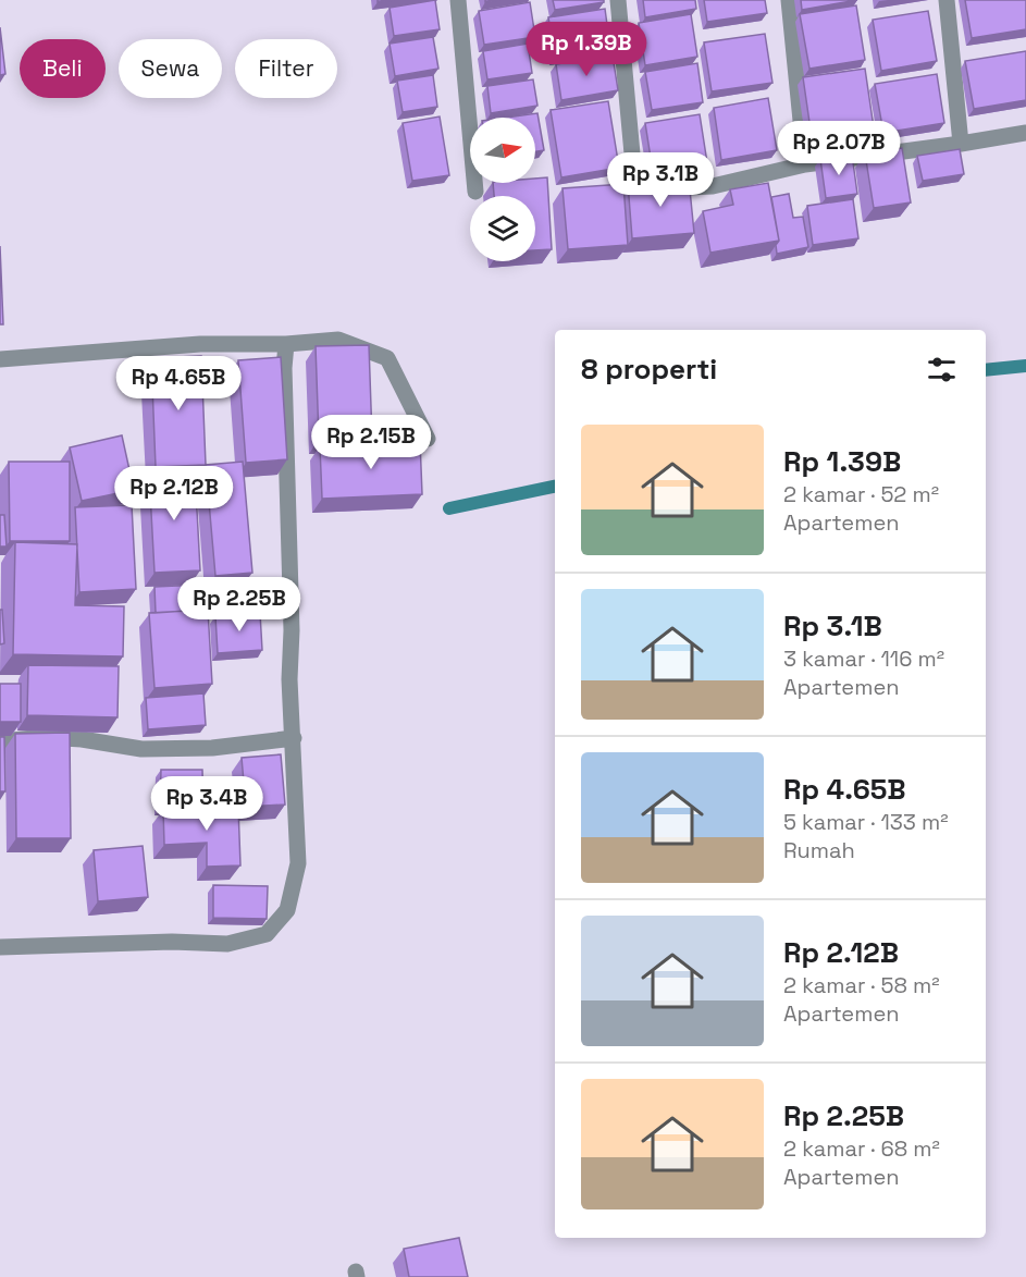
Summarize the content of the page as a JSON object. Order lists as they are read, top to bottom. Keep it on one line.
{"north":"right","page":{"price":["Rp 1.39B","Rp 2.07B","Rp 3.1B","Rp 4.65B","Rp 2.15B","Rp 2.12B","Rp 2.25B","Rp 3.4B"],"chip":["Beli","Sewa","Filter"],"heading":"8 properti","list":[{"name":"Rp 1.39B","note":"2 kamar · 52 m² · Apartemen"},{"name":"Rp 3.1B","note":"3 kamar · 116 m² · Apartemen"},{"name":"Rp 4.65B","note":"5 kamar · 133 m² · Rumah"},{"name":"Rp 2.12B","note":"2 kamar · 58 m² · Apartemen"},{"name":"Rp 2.25B","note":"2 kamar · 68 m² · Apartemen"}]}}
